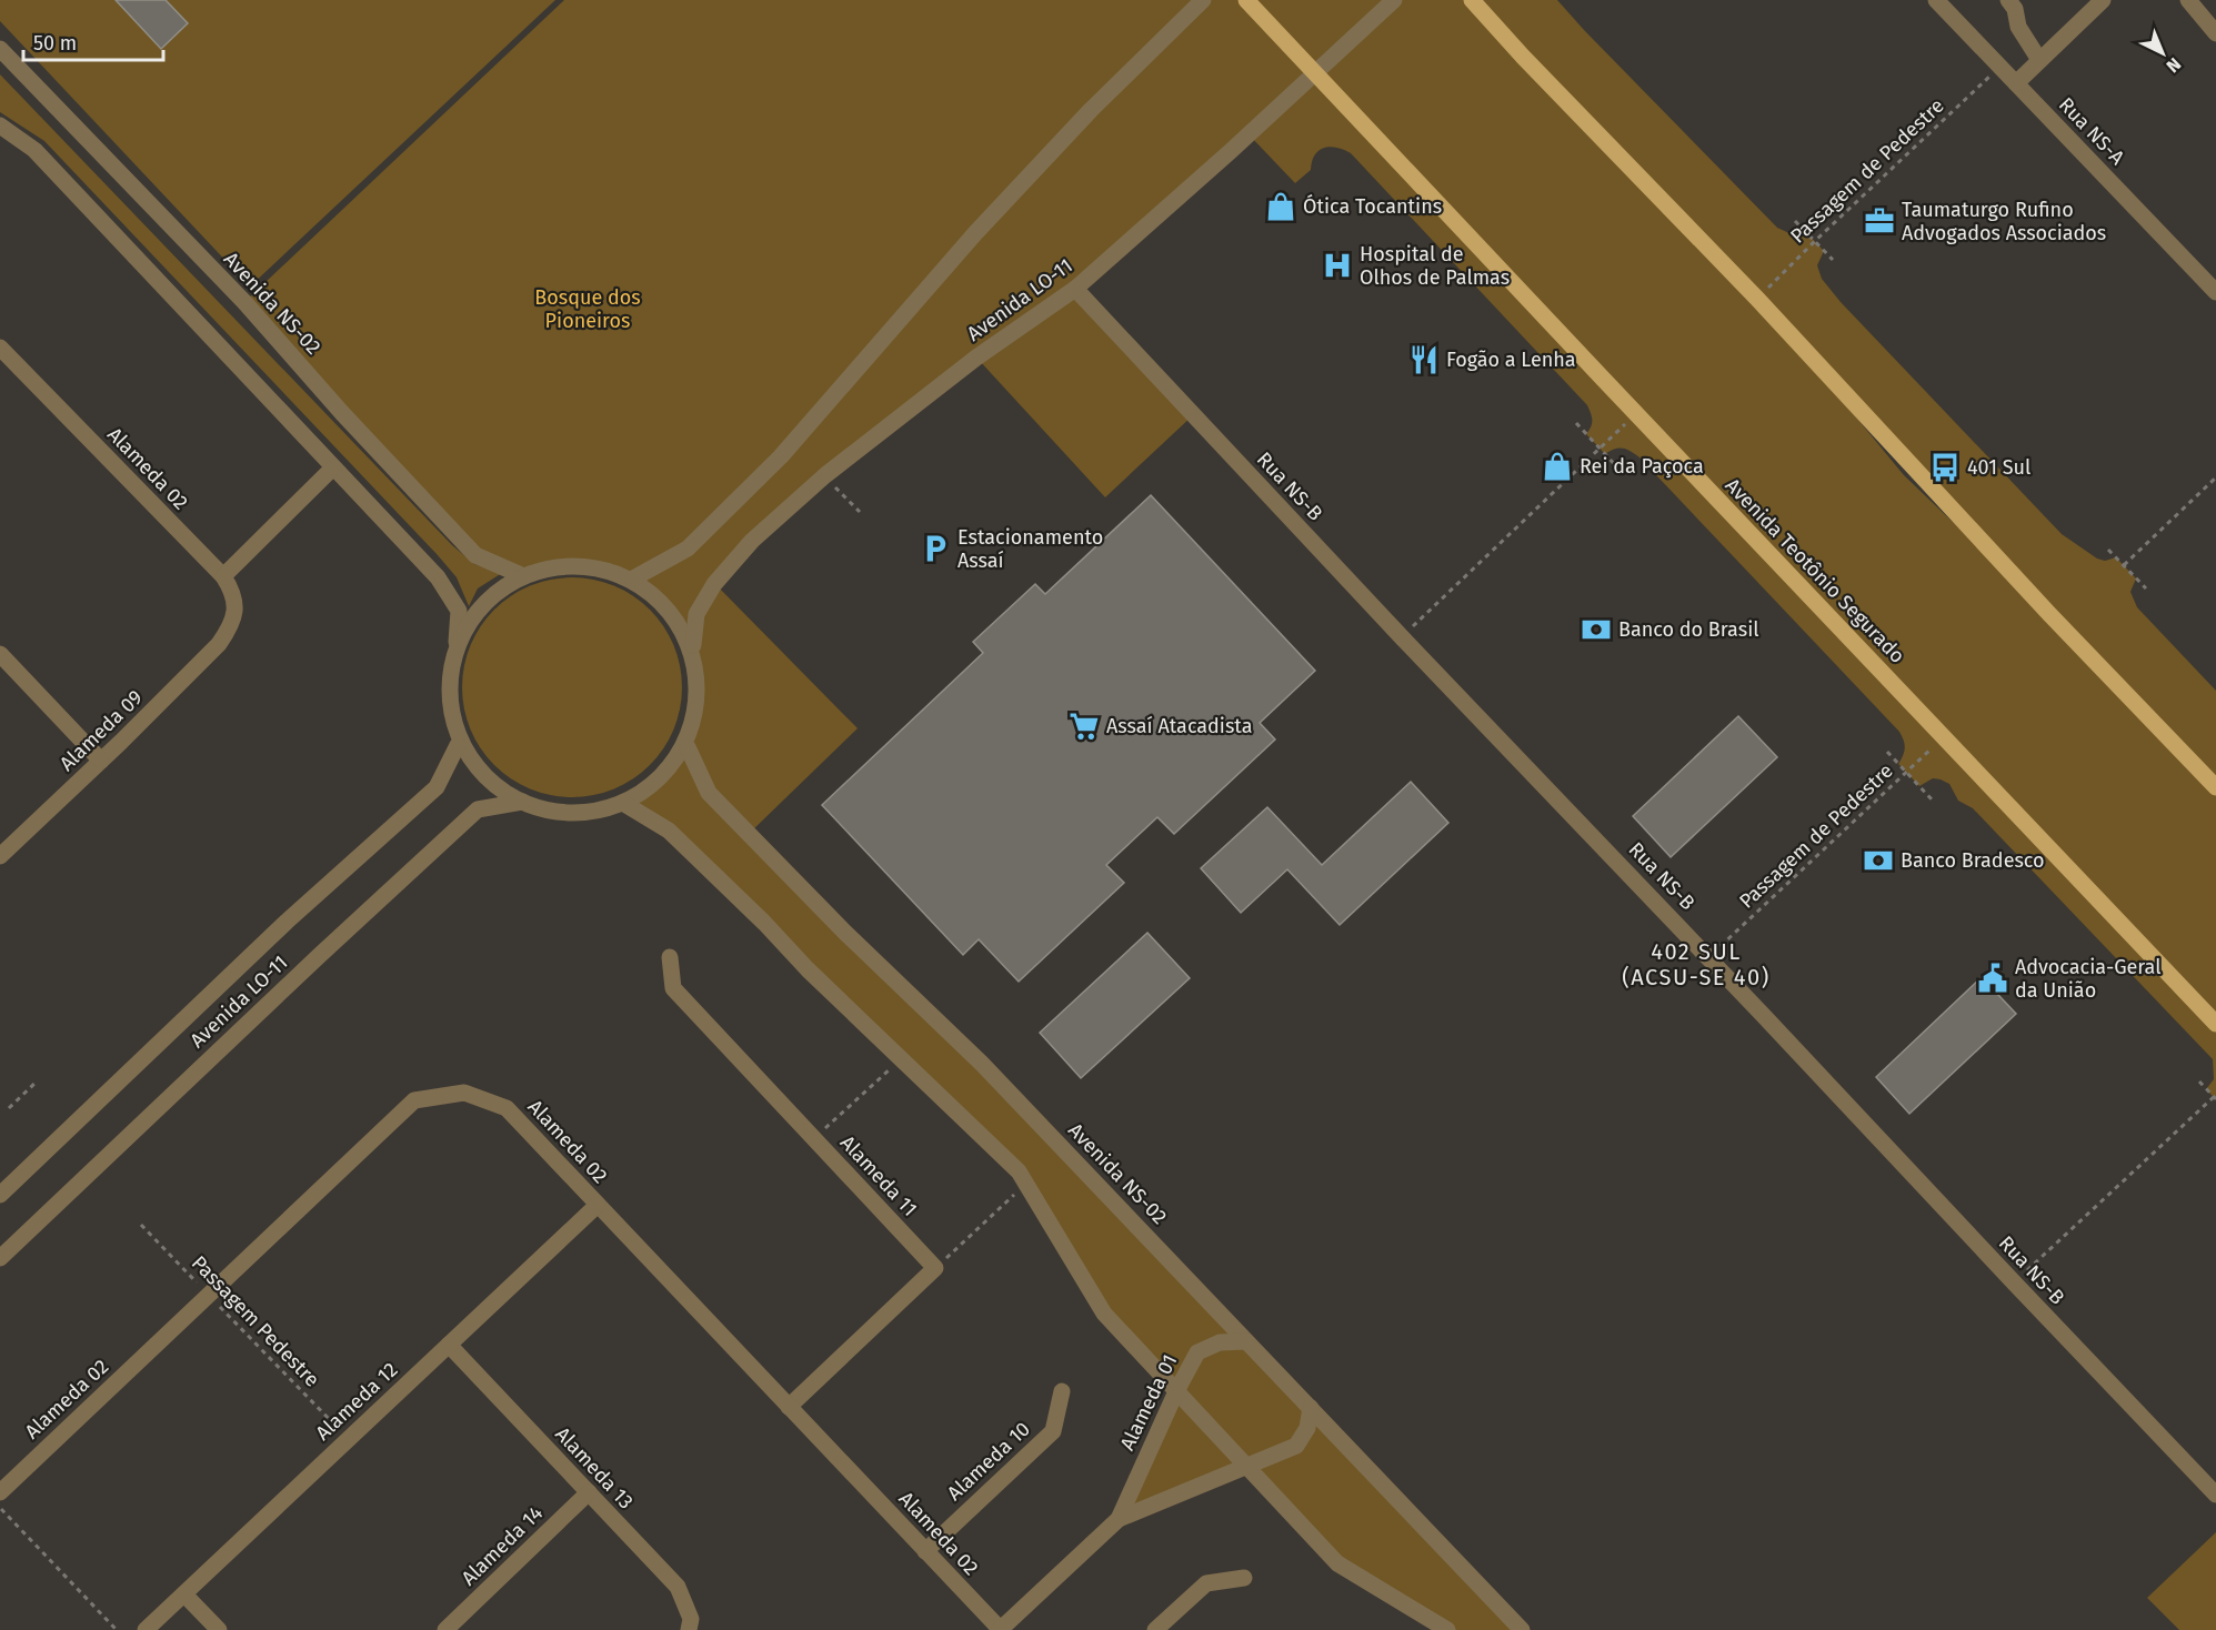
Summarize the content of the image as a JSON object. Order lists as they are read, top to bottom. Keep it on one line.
{"streets":{"main road":["Avenida Teotônio Segurado"],"street":["Rua NS-A","Avenida LO-11","Avenida NS-02","Alameda 02","Rua NS-B","Alameda 09","Alameda 11","Alameda 12","Alameda 01","Alameda 10","Alameda 13","Alameda 14"],"path":["Passagem de Pedestre","Passagem Pedestre"]},"crossings":[["Rua NS-A","Passagem de Pedestre"],["Passagem de Pedestre","Rua NS-B"],["Passagem de Pedestre","Avenida Teotônio Segurado"],["Avenida LO-11","Avenida NS-02"],["Avenida LO-11","Rua NS-B"],["Avenida LO-11","Avenida Teotônio Segurado"],["Avenida NS-02","Alameda 01"],["Alameda 02","Alameda 09"],["Alameda 02","Passagem Pedestre"],["Alameda 02","Alameda 12"],["Alameda 02","Alameda 01"],["Alameda 02","Alameda 10"],["Passagem Pedestre","Alameda 12"],["Alameda 12","Alameda 13"],["Alameda 13","Alameda 14"]],"districts":["402 SUL (ACSU-SE 40)"],"parks":["Bosque dos Pioneiros"],"places":{"shop":["Ótica Tocantins","Rei da Paçoca"],"office":["Taumaturgo Rufino Advogados Associados"],"hospital":["Hospital de Olhos de Palmas"],"restaurant":["Fogão a Lenha"],"bus stop":["401 Sul"],"parking":["Estacionamento Assaí"],"bank":["Banco do Brasil","Banco Bradesco"],"supermarket":["Assaí Atacadista"],"public building":["Advocacia-Geral da União"]},"scale_bar":"50 m","north":"bottom right"}
